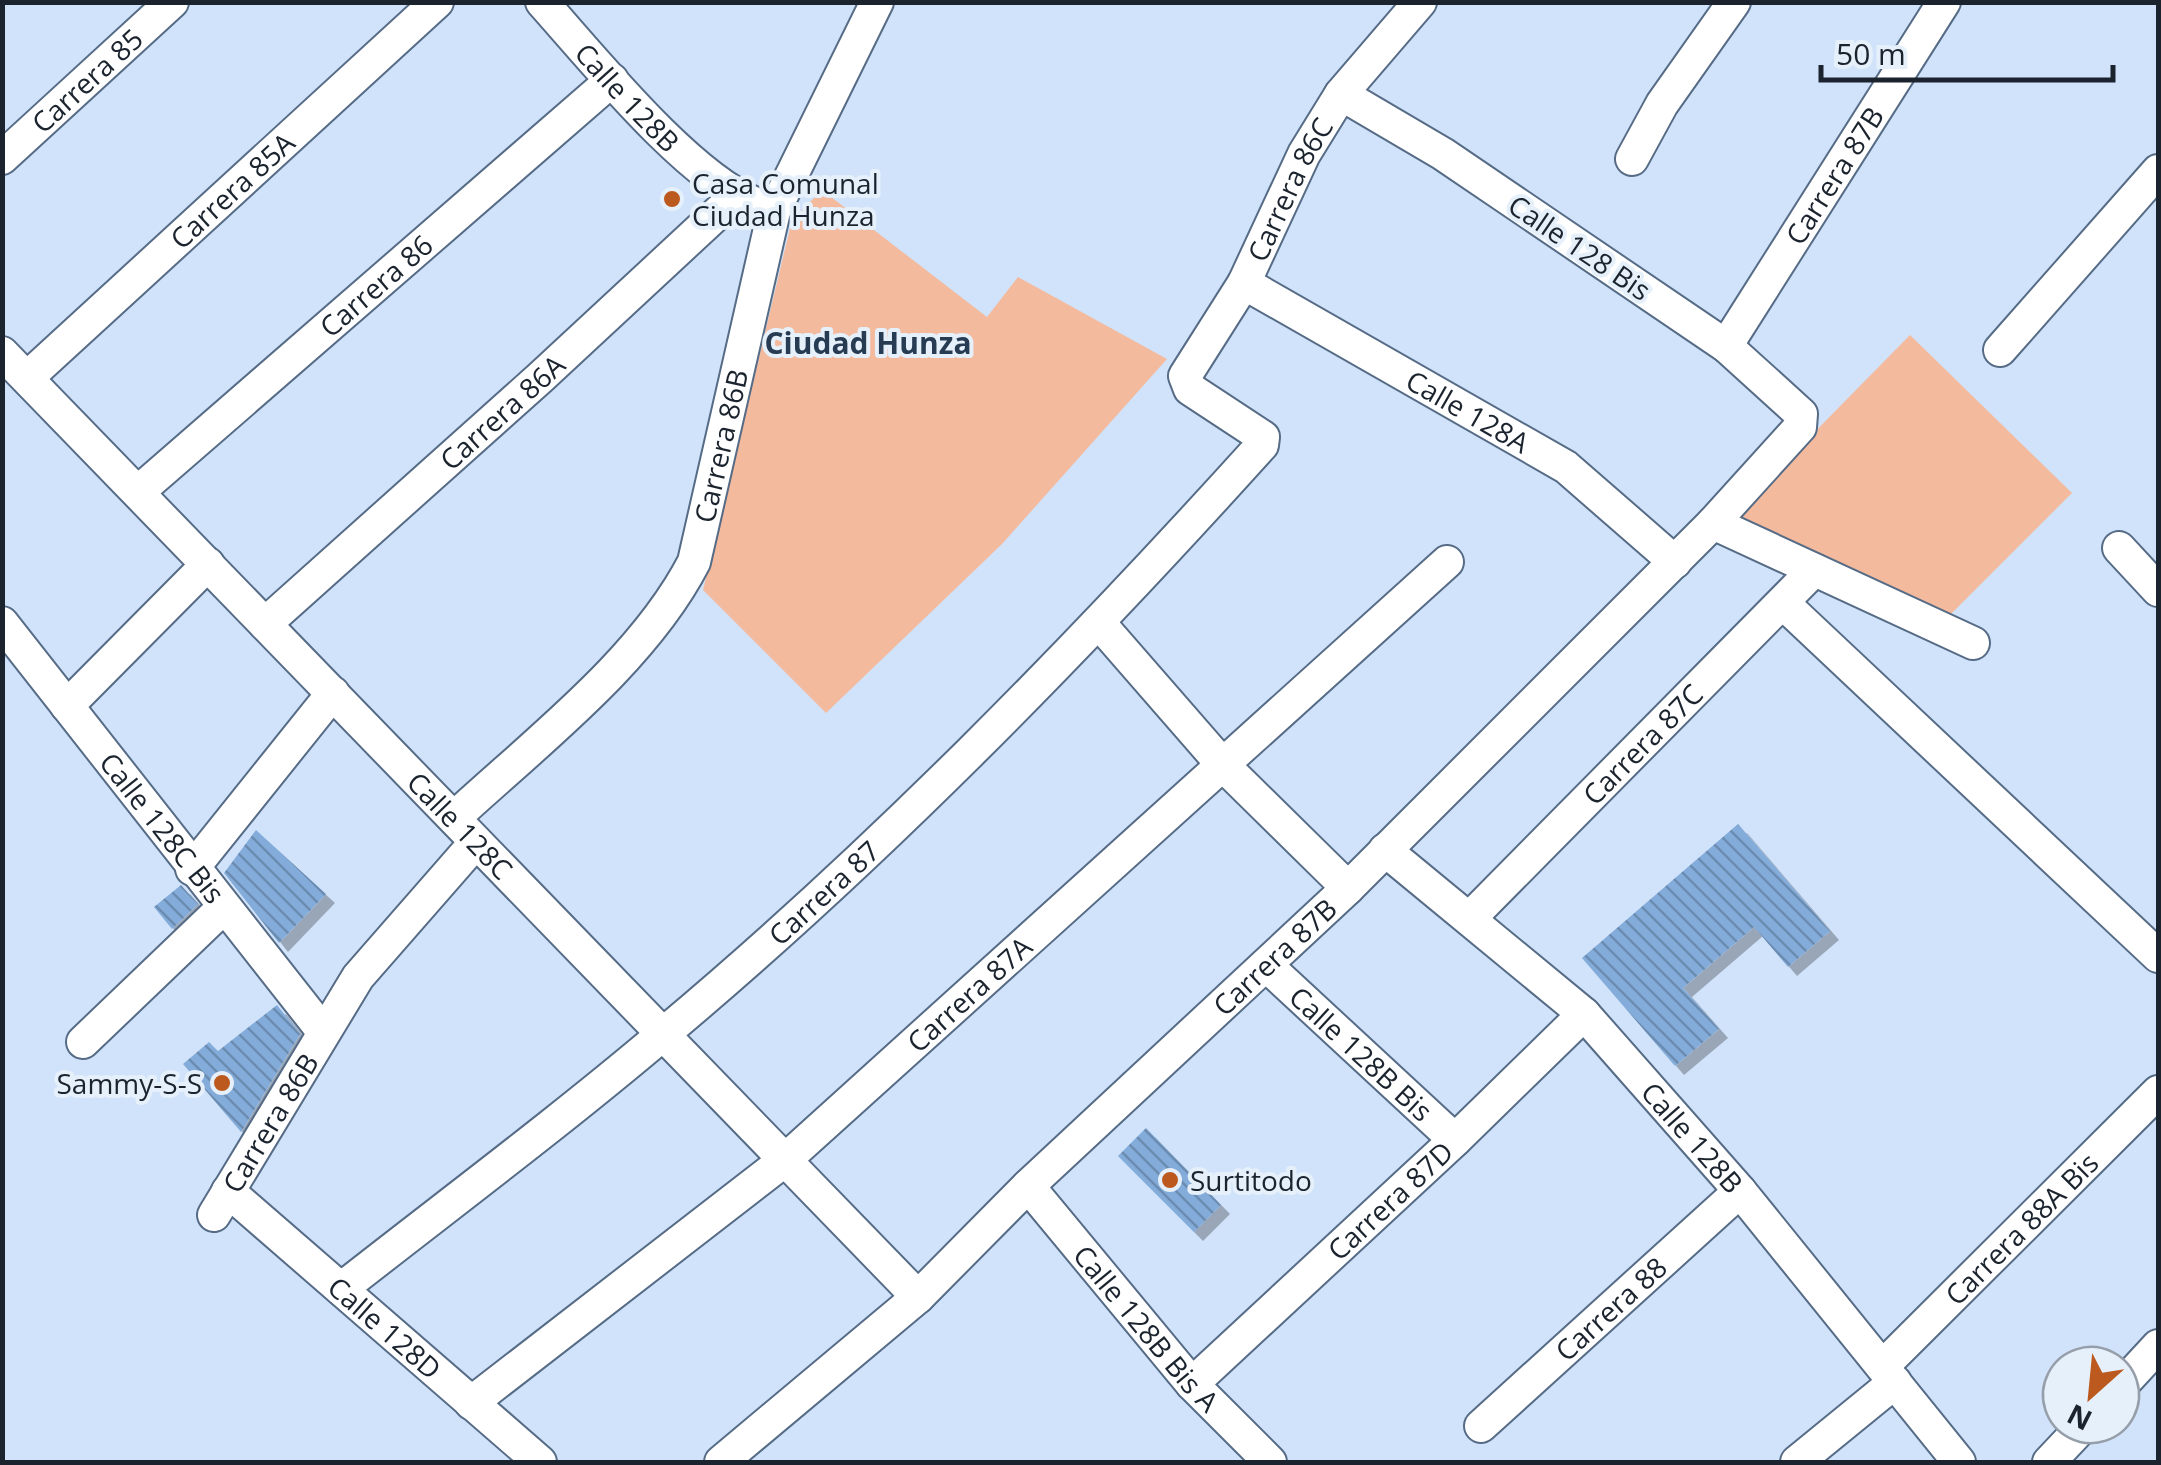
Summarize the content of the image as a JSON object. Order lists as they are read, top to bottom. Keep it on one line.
{"streets":{"street":["Carrera 85","Calle 128B","Carrera 87B","Carrera 85A","Carrera 86C","Calle 128 Bis","Carrera 86","Carrera 86A","Calle 128A","Carrera 86B","Carrera 87C","Calle 128C","Calle 128C Bis","Carrera 87","Carrera 87A","Calle 128B Bis","Carrera 87D","Carrera 88A Bis","Carrera 88","Calle 128B Bis A","Calle 128D"]},"crossings":[["Calle 128B","Carrera 87B"],["Calle 128B","Carrera 86"],["Calle 128B","Carrera 86A"],["Calle 128B","Carrera 86B"],["Calle 128B","Carrera 87C"],["Calle 128B","Carrera 87D"],["Calle 128B","Carrera 88A Bis"],["Calle 128B","Carrera 88"],["Carrera 87B","Calle 128 Bis"],["Carrera 87B","Calle 128A"],["Carrera 87B","Calle 128C"],["Carrera 87B","Calle 128B Bis"],["Carrera 87B","Calle 128B Bis A"],["Carrera 85A","Calle 128C"],["Carrera 86C","Calle 128 Bis"],["Carrera 86C","Calle 128A"],["Carrera 86C","Carrera 87"],["Carrera 86","Calle 128C"],["Carrera 86A","Calle 128C"],["Carrera 86B","Calle 128C"],["Carrera 86B","Calle 128C Bis"],["Carrera 86B","Calle 128D"],["Calle 128C","Carrera 87"],["Calle 128C","Carrera 87A"],["Carrera 87","Calle 128D"],["Carrera 87A","Calle 128D"],["Calle 128B Bis","Carrera 87D"],["Carrera 87D","Calle 128B Bis A"]],"districts":["Ciudad Hunza"],"places":["Casa Comunal Ciudad Hunza","Sammy-S-S","Surtitodo"],"scale_bar":"50 m","north":"bottom left"}
